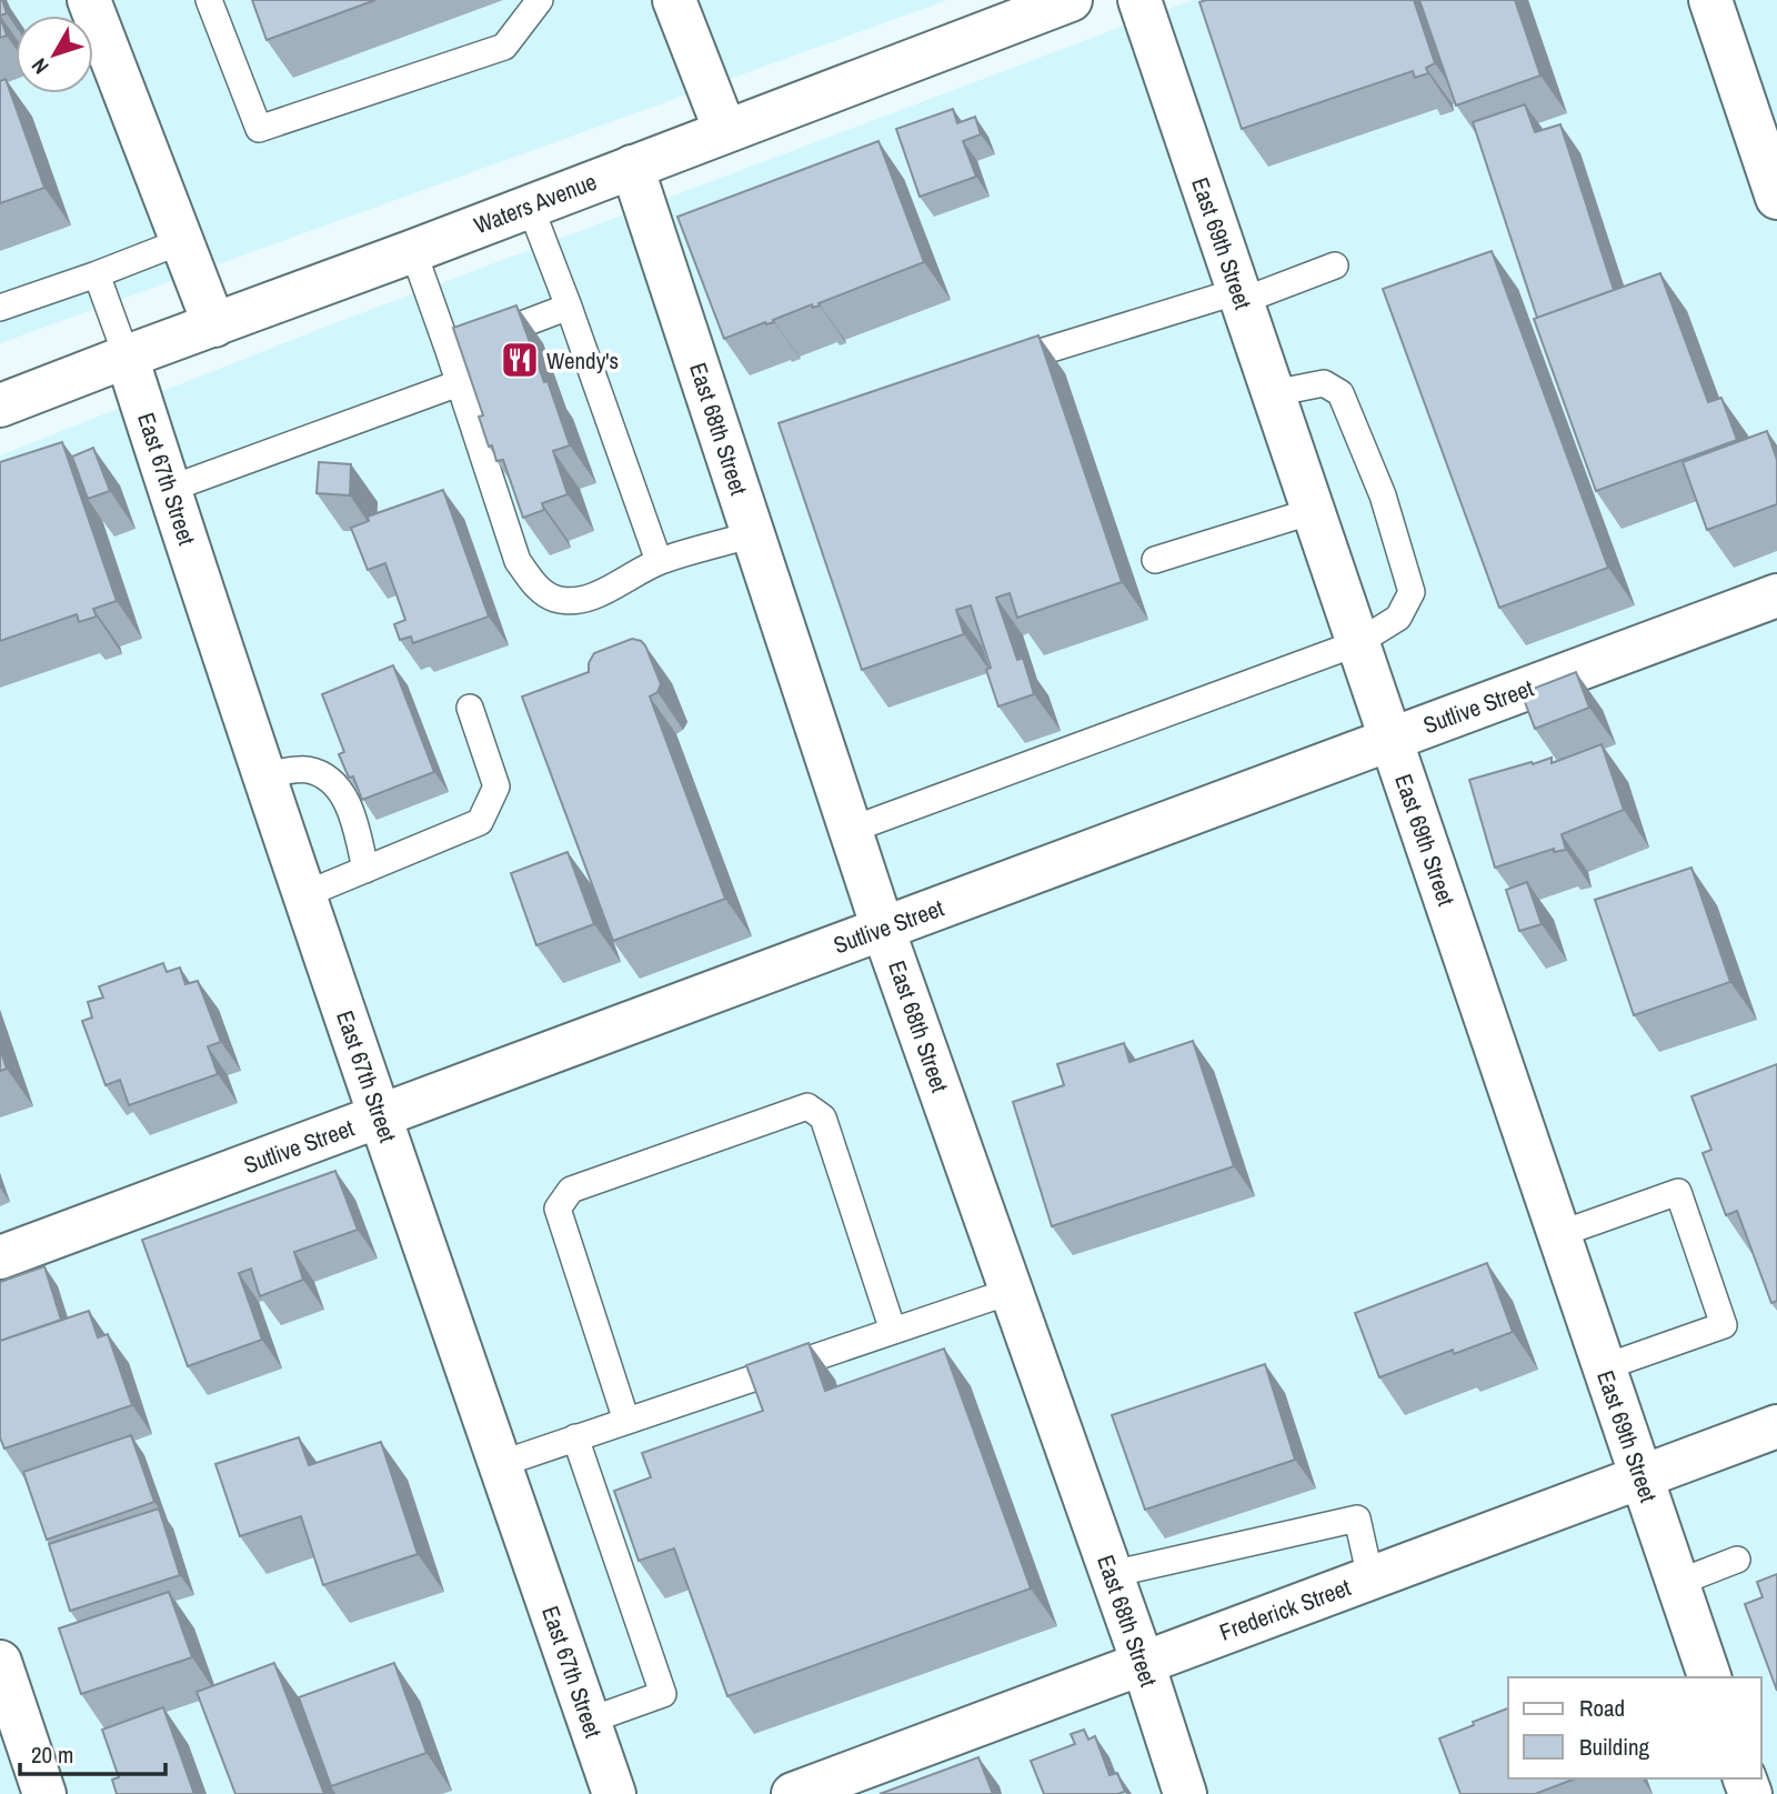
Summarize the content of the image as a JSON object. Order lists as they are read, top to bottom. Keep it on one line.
{"streets":{"street":["Waters Avenue","East 69th Street","East 68th Street","East 67th Street","Sutlive Street","Frederick Street"]},"crossings":[["Waters Avenue","East 68th Street"],["Waters Avenue","East 67th Street"],["East 69th Street","Sutlive Street"],["East 69th Street","Frederick Street"],["East 68th Street","Sutlive Street"],["East 68th Street","Frederick Street"],["East 67th Street","Sutlive Street"]],"places":{"restaurant":["Wendy's"]},"legend":["Road","Building"],"scale_bar":"20 m","north":"bottom left"}
